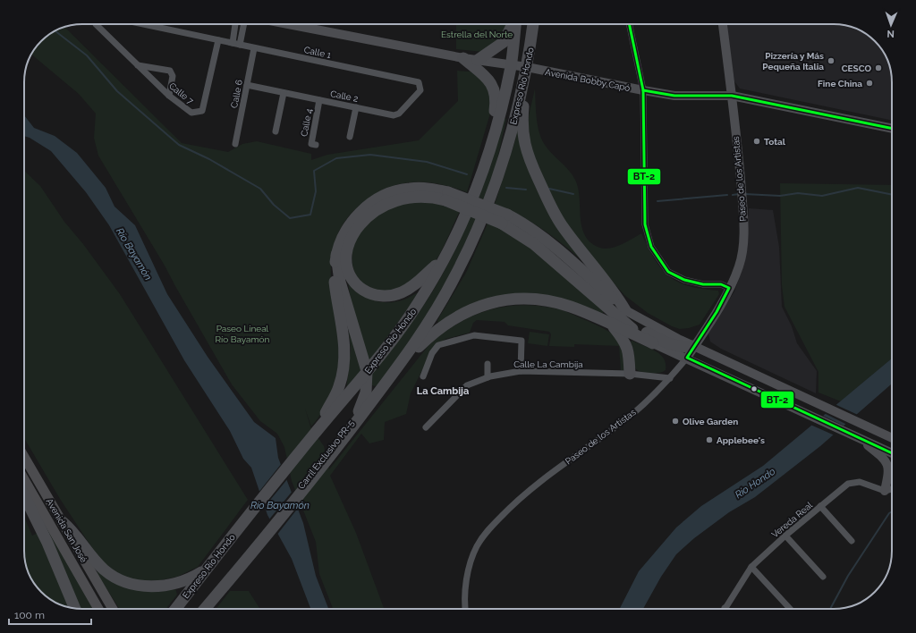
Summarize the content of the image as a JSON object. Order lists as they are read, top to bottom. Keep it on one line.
{"streets":{"highway":["Expreso Río Hondo","Carril Exclusivo PR-5"],"main road":["Avenida San José"],"street":["Calle 1","Avenida Bobby Capó","Calle 7","Calle 6","Calle 2","Calle 4","Paseo de los Artistas","Calle La Cambija","Vereda Real"]},"crossings":[["Calle 1","Calle 6"],["Calle 1","Calle 2"],["Avenida Bobby Capó","Expreso Río Hondo"],["Avenida Bobby Capó","Paseo de los Artistas"],["Expreso Río Hondo","Carril Exclusivo PR-5"],["Calle 6","Calle 2"],["Calle 2","Calle 4"],["Paseo de los Artistas","Calle La Cambija"]],"districts":["La Cambija"],"water":["Río Bayamón","Río Hondo"],"parks":["Estrella del Norte","Paseo Lineal Río Bayamón"],"places":["Pizzería y Más Pequeña Italia","CESCO","Fine China","Total","Olive Garden","Applebee's"],"lines":["transit line BT-2"],"scale_bar":"100 m","north":"bottom"}
